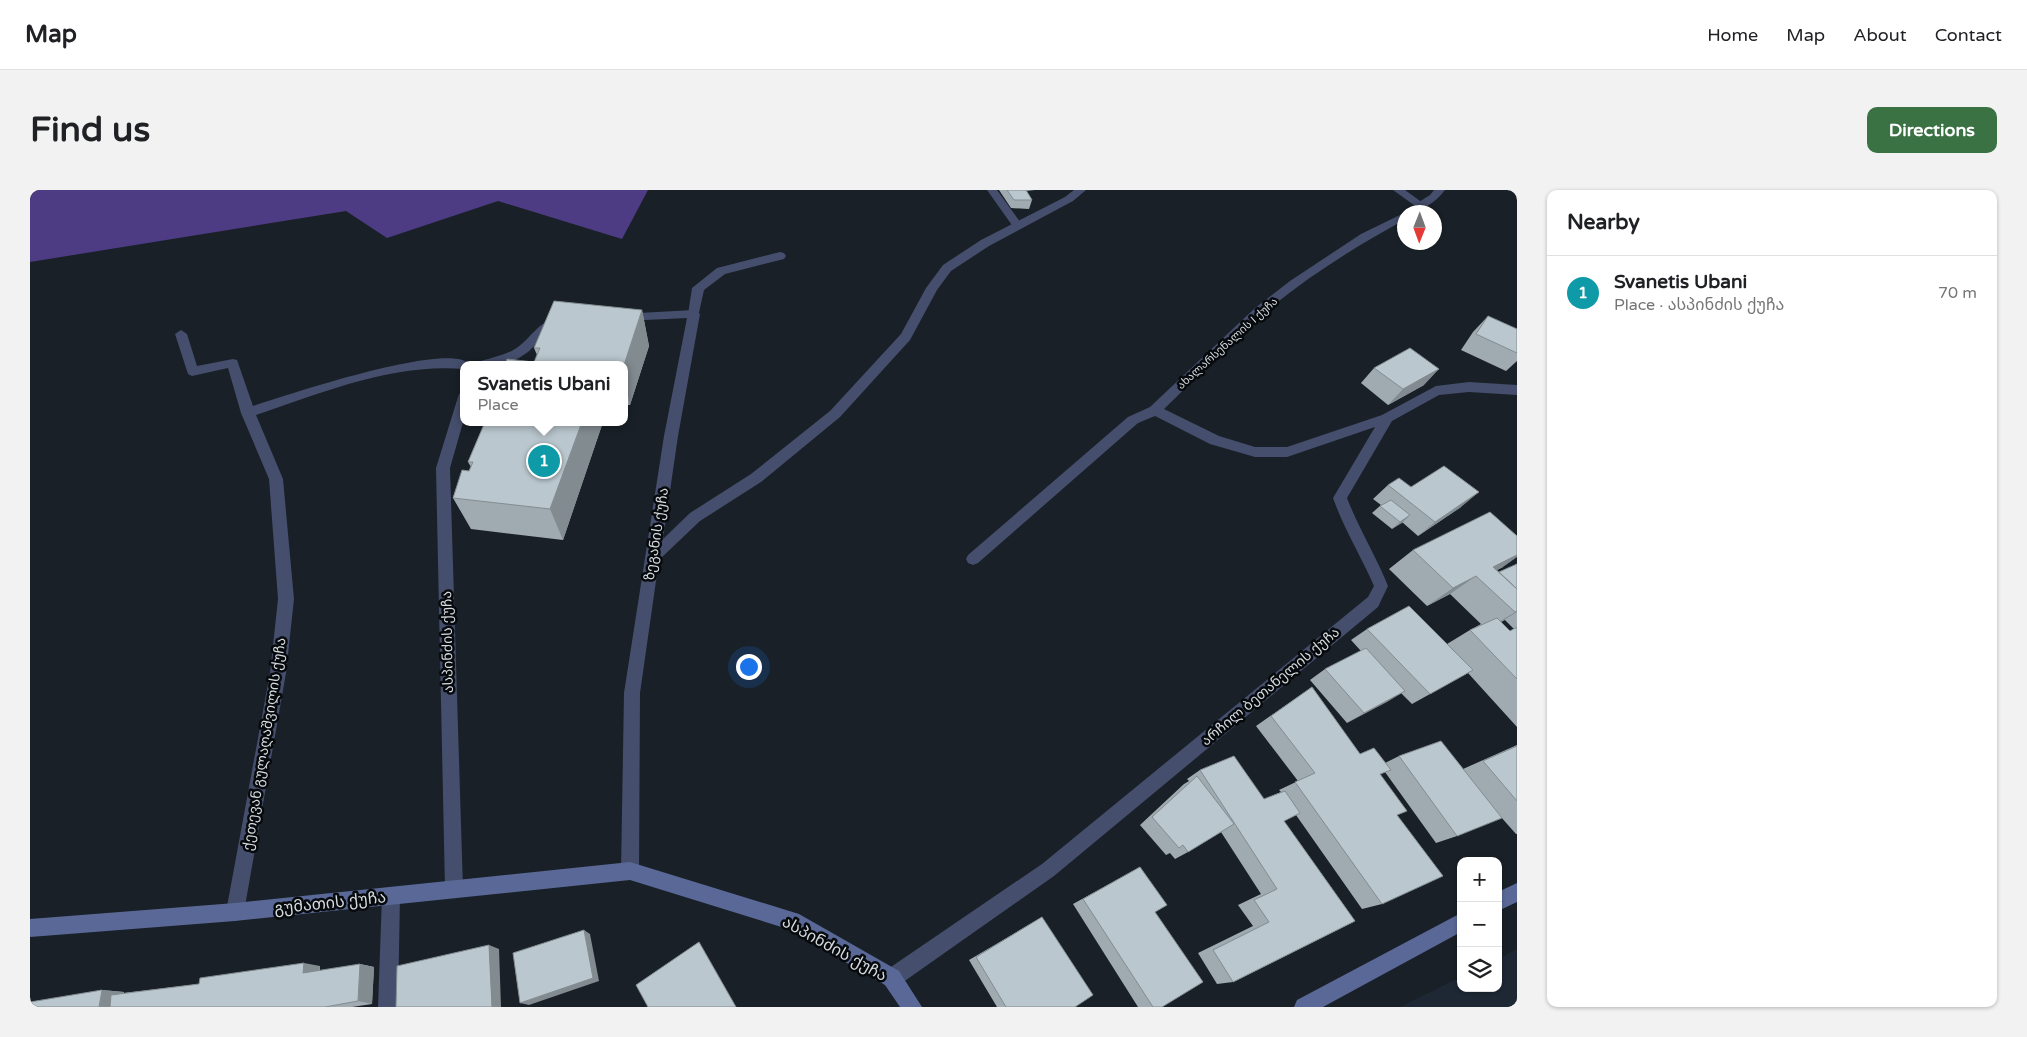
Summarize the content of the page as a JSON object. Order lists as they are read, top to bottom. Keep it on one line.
{"streets":{"street":["ახალარსენალის I ქუჩა","ზეგანის ქუჩა","ასპინძის ქუჩა","არჩილ ბეთანელის ქუჩა","ქეთევან გულაღაშვილის ქუჩა","გუმათის ქუჩა"]},"crossings":[["ზეგანის ქუჩა","ასპინძის ქუჩა"],["ზეგანის ქუჩა","გუმათის ქუჩა"],["ასპინძის ქუჩა","არჩილ ბეთანელის ქუჩა"],["ასპინძის ქუჩა","გუმათის ქუჩა"],["ქეთევან გულაღაშვილის ქუჩა","გუმათის ქუჩა"]],"north":"bottom","page":{"header":"Map","nav":["Home","Map","About","Contact"],"buttons":"Directions","title":"Find us","heading":"Nearby","list":[{"mark":"1","name":"Svanetis Ubani","note":"Place · ასპინძის ქუჩა","value":"70 m"}],"popup":["Svanetis Ubani","Place"],"pins":"1","map_buttons":["+","−"]}}
